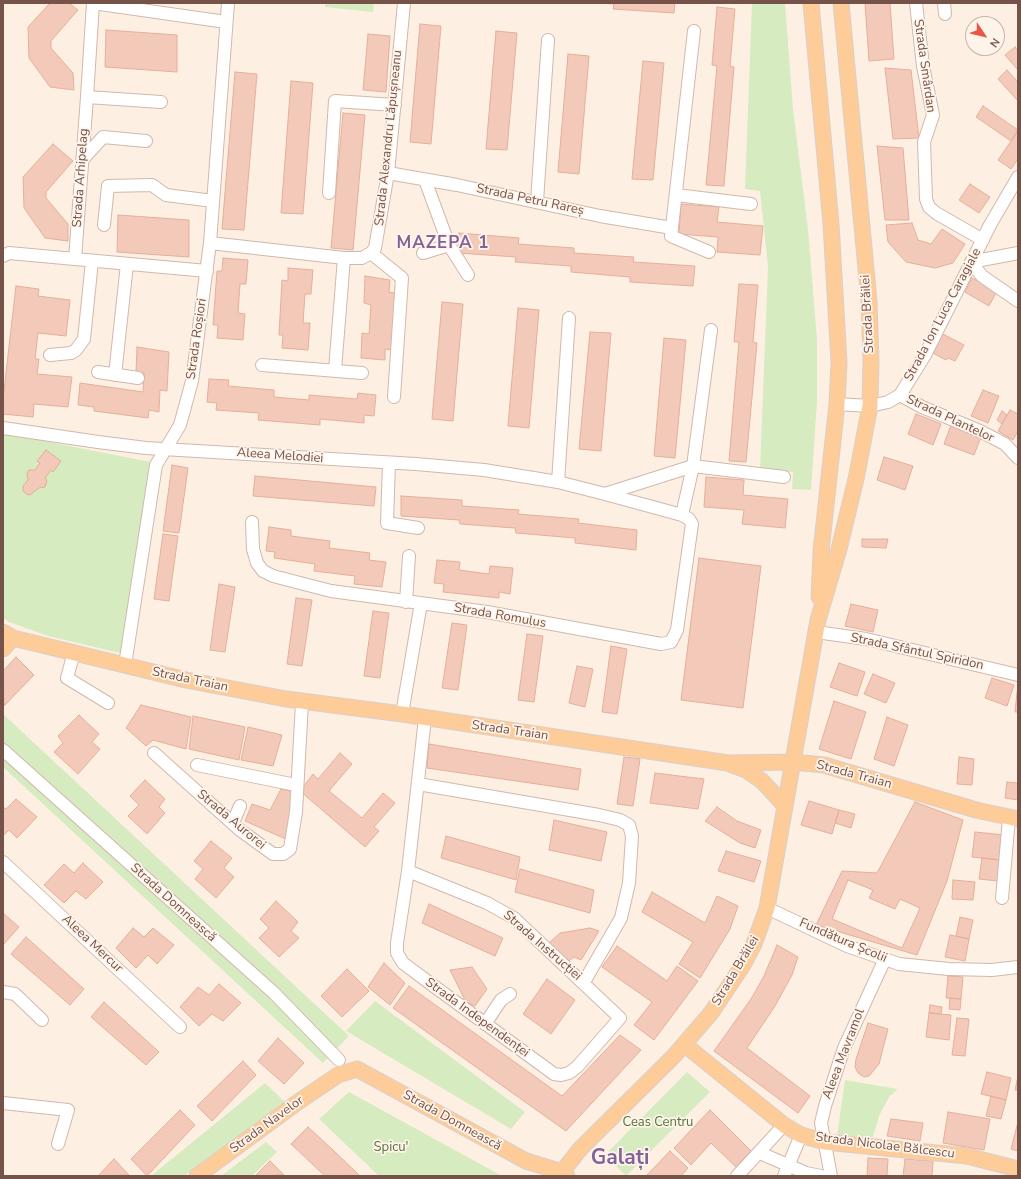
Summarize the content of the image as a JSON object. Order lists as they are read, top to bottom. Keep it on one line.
{"streets":{"main road":["Strada Brăilei","Strada Traian","Strada Domnească","Strada Navelor","Strada Nicolae Bălcescu"],"street":["Strada Smârdan","Strada Alexandru Lăpușneanu","Strada Arhipelag","Strada Petru Rareș","Strada Ion Luca Caragiale","Strada Roșiori","Strada Plantelor","Aleea Melodiei","Strada Romulus","Strada Sfântul Spiridon","Strada Aurorei","Fundătura Școlii","Aleea Mercur","Strada Instrucției","Strada Independenței","Aleea Mavramol"]},"crossings":[["Strada Smârdan","Strada Ion Luca Caragiale"],["Strada Alexandru Lăpușneanu","Strada Petru Rareș"],["Strada Arhipelag","Strada Roșiori"],["Strada Brăilei","Strada Ion Luca Caragiale"],["Strada Brăilei","Strada Sfântul Spiridon"],["Strada Brăilei","Strada Traian"],["Strada Brăilei","Strada Domnească"],["Strada Brăilei","Fundătura Școlii"],["Strada Brăilei","Strada Nicolae Bălcescu"],["Strada Ion Luca Caragiale","Strada Plantelor"],["Strada Roșiori","Aleea Melodiei"],["Strada Roșiori","Strada Traian"],["Aleea Melodiei","Strada Romulus"],["Strada Traian","Strada Aurorei"],["Strada Traian","Strada Independenței"],["Strada Domnească","Strada Navelor"],["Fundătura Școlii","Aleea Mavramol"],["Strada Instrucției","Strada Independenței"],["Aleea Mavramol","Strada Nicolae Bălcescu"]],"districts":["MAZEPA 1","Galați"],"parks":["Ceas Centru","Spicu'"],"north":"bottom right"}
